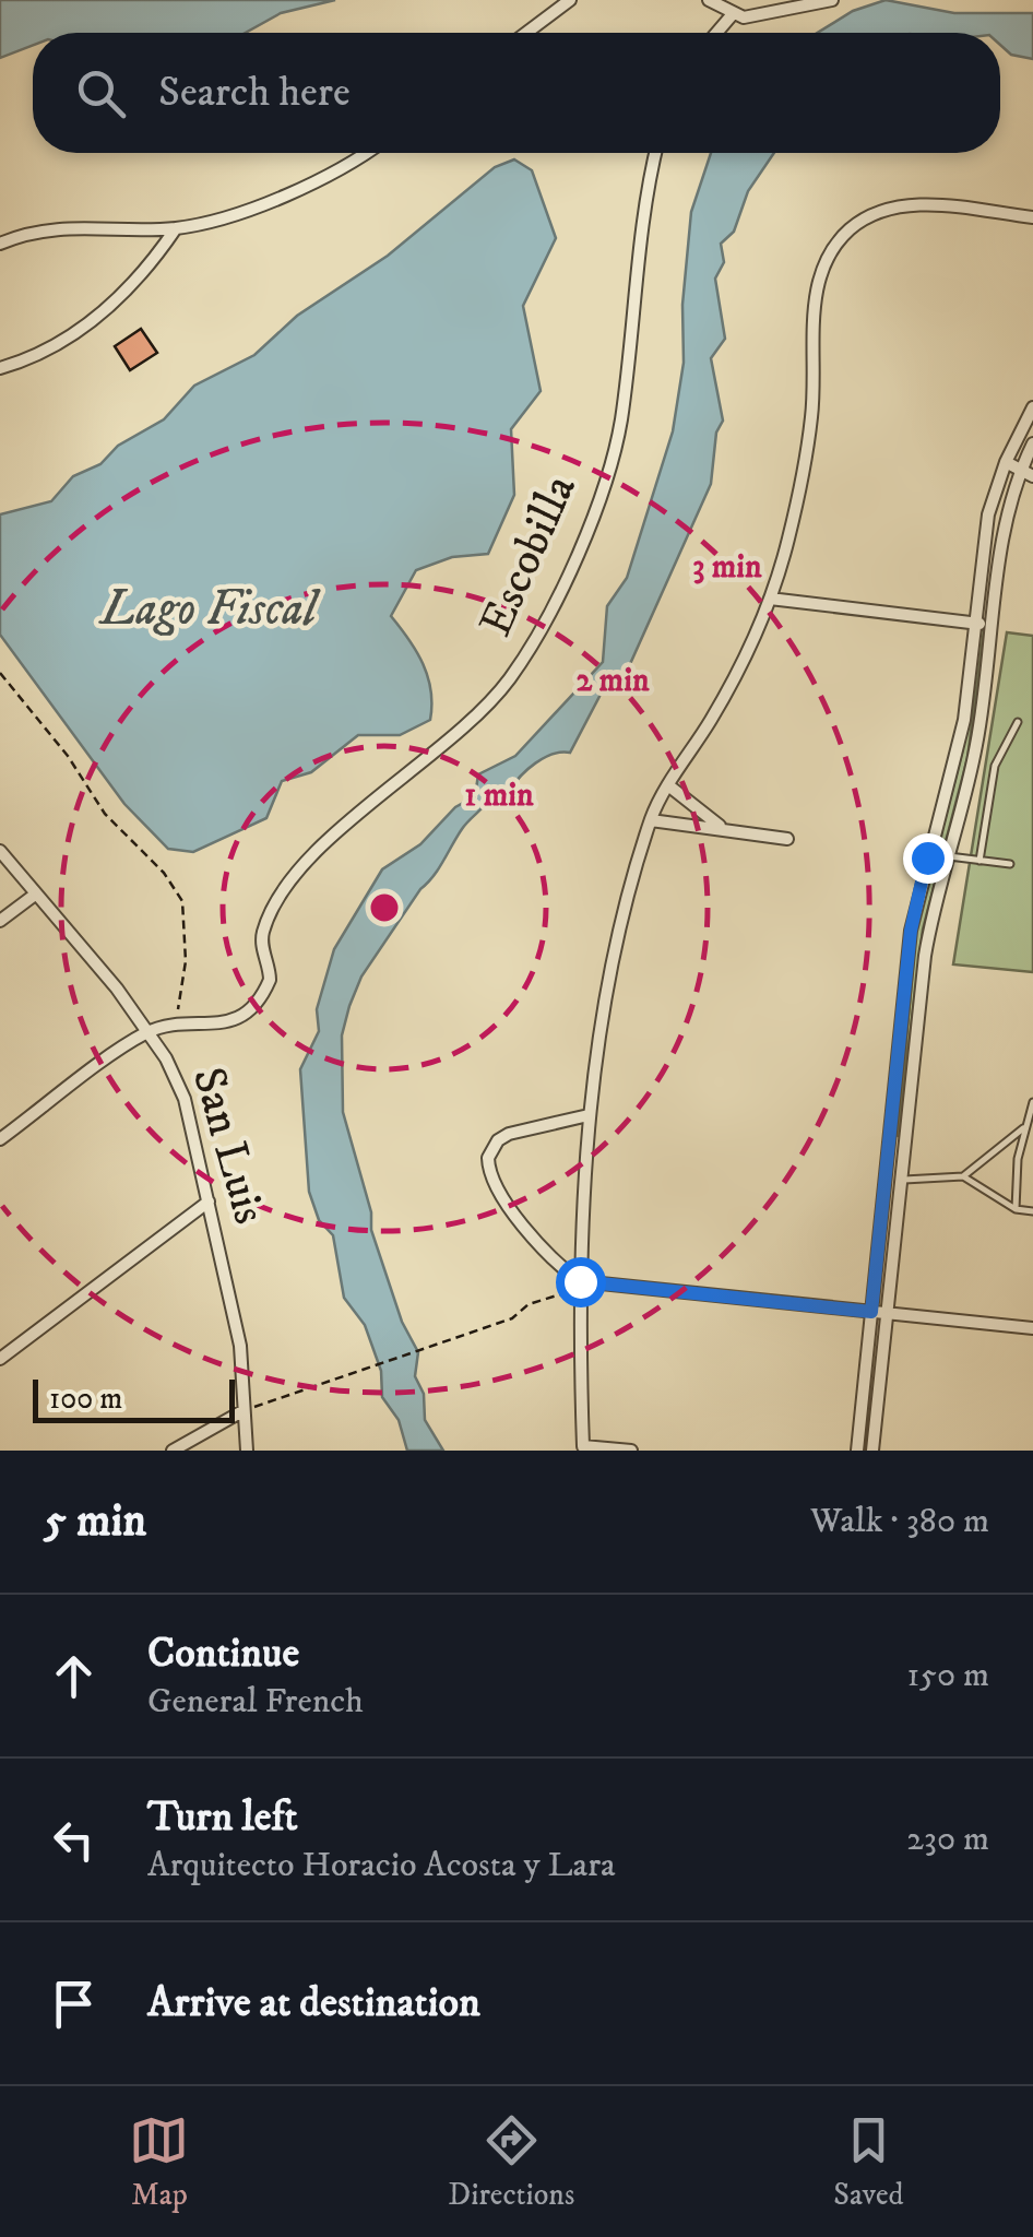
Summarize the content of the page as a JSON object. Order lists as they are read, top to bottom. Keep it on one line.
{"streets":{"street":["Escobilla","San Luis"]},"crossings":[["Escobilla","San Luis"]],"water":["Lago Fiscal"],"scale_bar":"100 m","page":{"search":"Search here","scale":"100 m","heading":["5 min","Walk · 380 m"],"list":[["Continue","General French","150 m"],["Turn left","Arquitecto Horacio Acosta y Lara","230 m"],"Arrive at destination"],"nav":["Map","Directions","Saved"]},"rings":["3 min","2 min","1 min"]}
